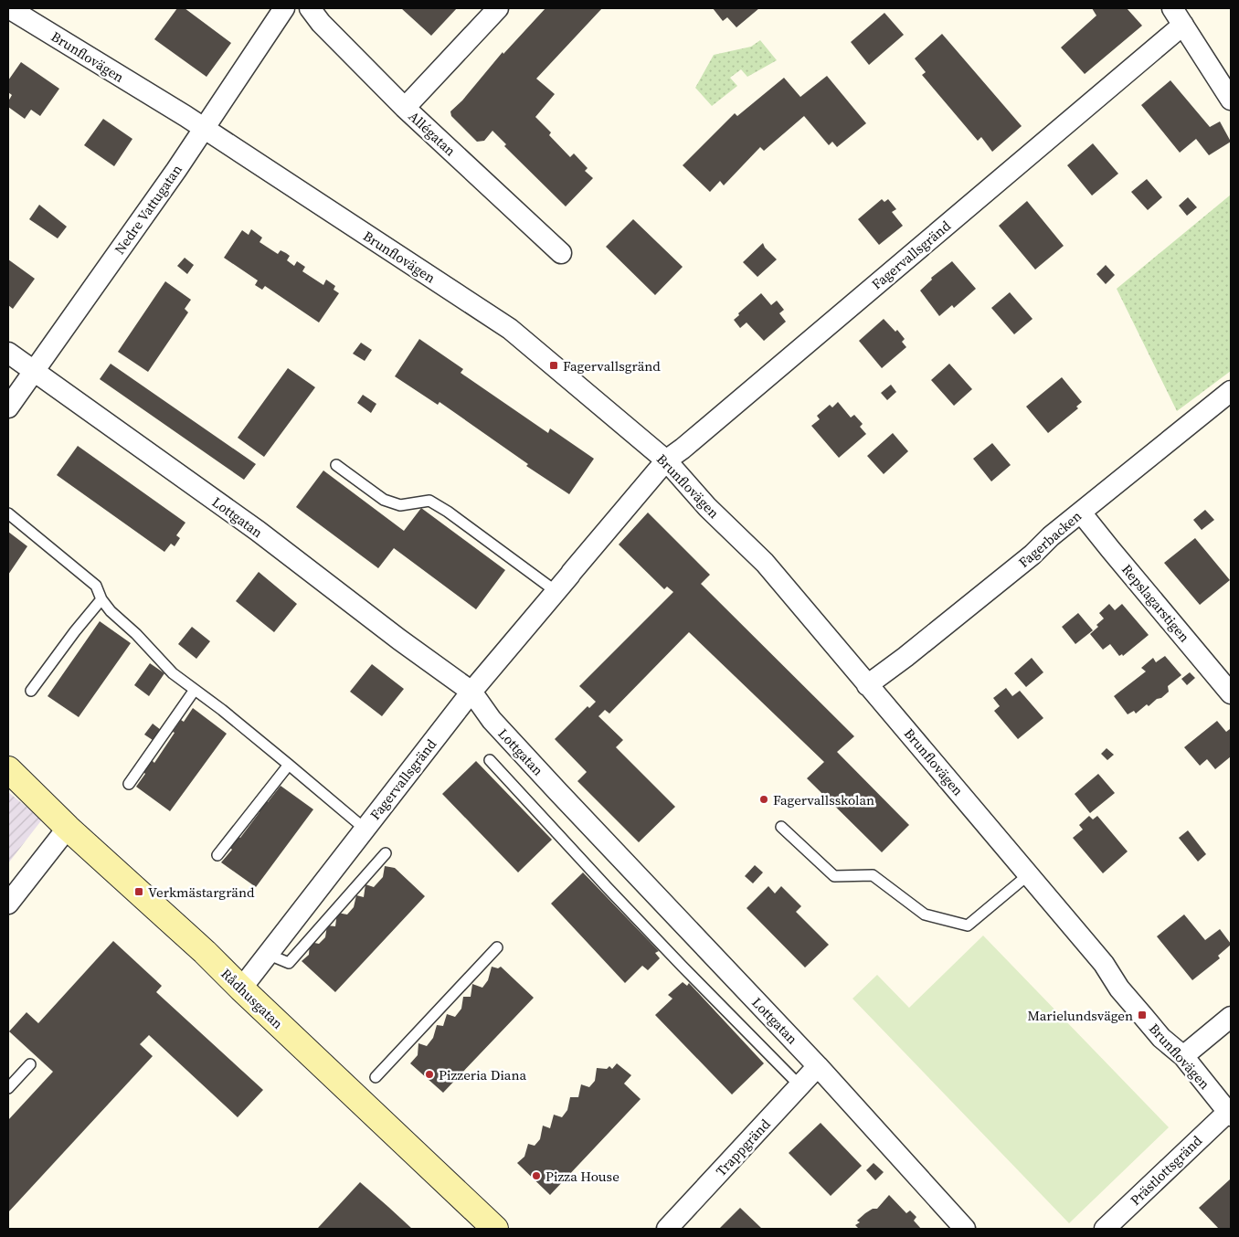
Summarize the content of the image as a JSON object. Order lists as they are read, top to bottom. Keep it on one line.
{"streets":{"main road":["Rådhusgatan"],"street":["Brunflovägen","Allégatan","Nedre Vattugatan","Fagervallsgränd","Lottgatan","Fagerbacken","Repslagarstigen","Trappgränd","Prästlottsgränd"]},"crossings":[["Brunflovägen","Nedre Vattugatan"],["Brunflovägen","Fagervallsgränd"],["Brunflovägen","Fagerbacken"],["Brunflovägen","Prästlottsgränd"],["Nedre Vattugatan","Lottgatan"],["Fagervallsgränd","Lottgatan"],["Fagervallsgränd","Rådhusgatan"],["Lottgatan","Trappgränd"],["Fagerbacken","Repslagarstigen"]],"places":{"transit":["Fagervallsgränd","Verkmästargränd","Marielundsvägen"],"other":["Fagervallsskolan","Pizzeria Diana","Pizza House"]}}
